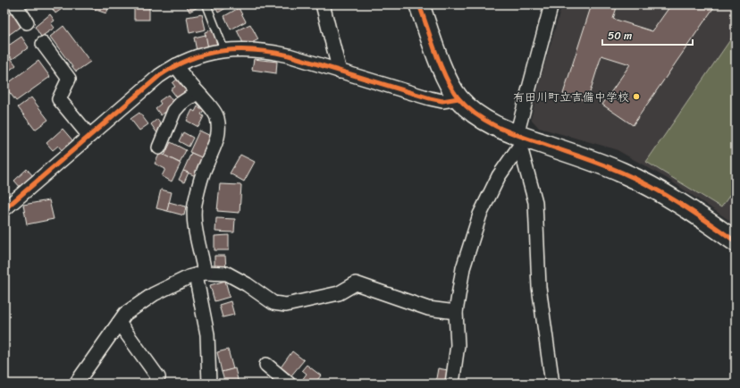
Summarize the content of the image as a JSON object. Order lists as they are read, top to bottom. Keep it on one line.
{"places":["有田川町立吉備中学校"],"scale_bar":"50 m"}
